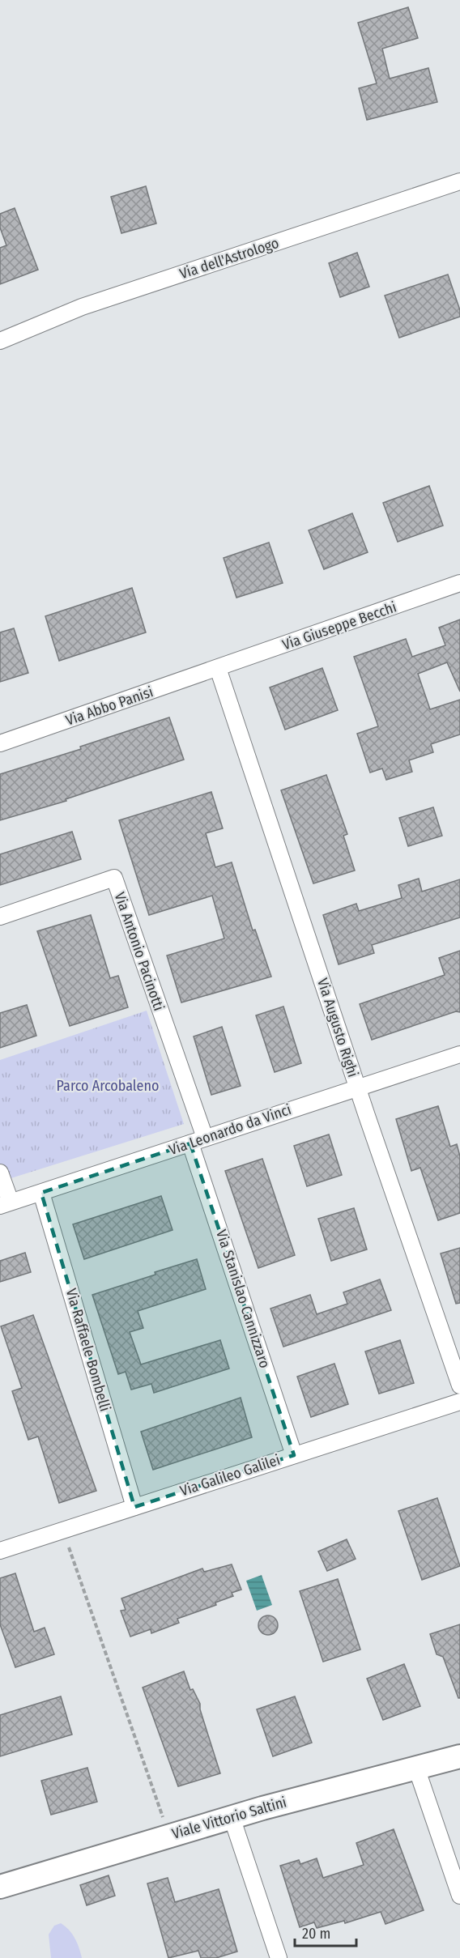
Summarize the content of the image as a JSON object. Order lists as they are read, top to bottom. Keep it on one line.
{"streets":{"street":["Via dell'Astrologo","Via Giuseppe Becchi","Via Abbo Panisi","Via Antonio Pacinotti","Via Augusto Righi","Via Leonardo da Vinci","Via Stanislao Cannizzaro","Via Raffaele Bombelli","Via Galileo Galilei","Viale Vittorio Saltini"]},"crossings":[["Via Giuseppe Becchi","Via Abbo Panisi"],["Via Giuseppe Becchi","Via Augusto Righi"],["Via Abbo Panisi","Via Augusto Righi"],["Via Antonio Pacinotti","Via Leonardo da Vinci"],["Via Antonio Pacinotti","Via Stanislao Cannizzaro"],["Via Augusto Righi","Via Leonardo da Vinci"],["Via Leonardo da Vinci","Via Stanislao Cannizzaro"],["Via Leonardo da Vinci","Via Raffaele Bombelli"],["Via Stanislao Cannizzaro","Via Galileo Galilei"],["Via Raffaele Bombelli","Via Galileo Galilei"]],"parks":["Parco Arcobaleno"],"scale_bar":"20 m"}
